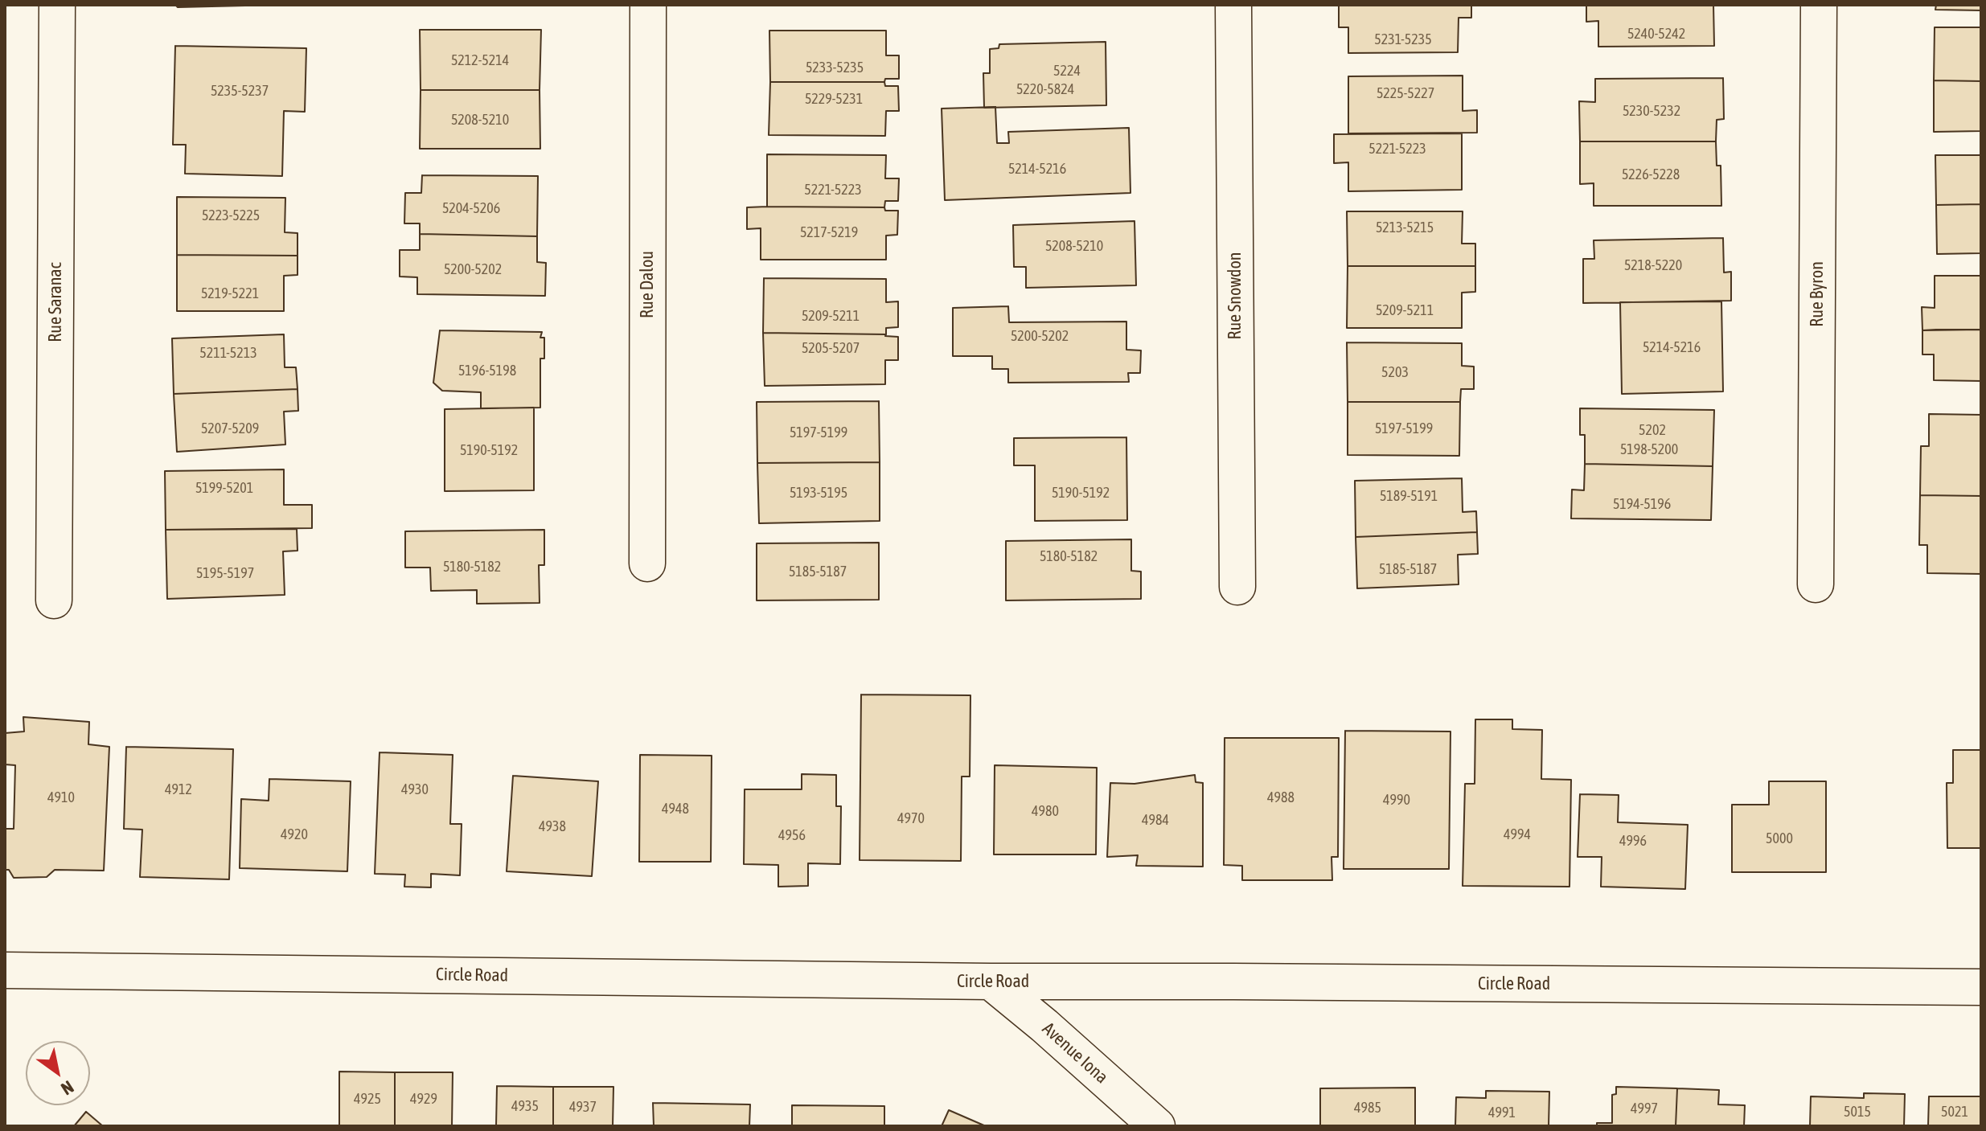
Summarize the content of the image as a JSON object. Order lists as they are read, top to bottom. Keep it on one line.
{"streets":{"street":["Rue Dalou","Rue Byron","Rue Snowdon","Rue Saranac","Circle Road","Avenue Iona"]},"crossings":[["Circle Road","Avenue Iona"]],"house_numbers":["5240-5242","5231-5235","5212-5214","5233-5235","5224","5220-5824","5235-5237","5225-5227","5229-5231","5230-5232","5208-5210","5221-5223","5214-5216","5226-5228","5221-5223","5204-5206","5223-5225","5213-5215","5217-5219","5208-5210","5218-5220","5200-5202","5219-5221","5209-5211","5209-5211","5200-5202","5214-5216","5205-5207","5211-5213","5196-5198","5203","5207-5209","5197-5199","5202","5197-5199","5198-5200","5190-5192","5199-5201","5193-5195","5190-5192","5189-5191","5194-5196","5180-5182","5180-5182","5185-5187","5185-5187","5195-5197","4912","4930","4910","4988","4990","4948","4980","4970","4984","4938","4920","4994","4956","5000","4996","4925","4929","4935","4937","4985","4997","5015","5021","4991"],"north":"bottom right"}
